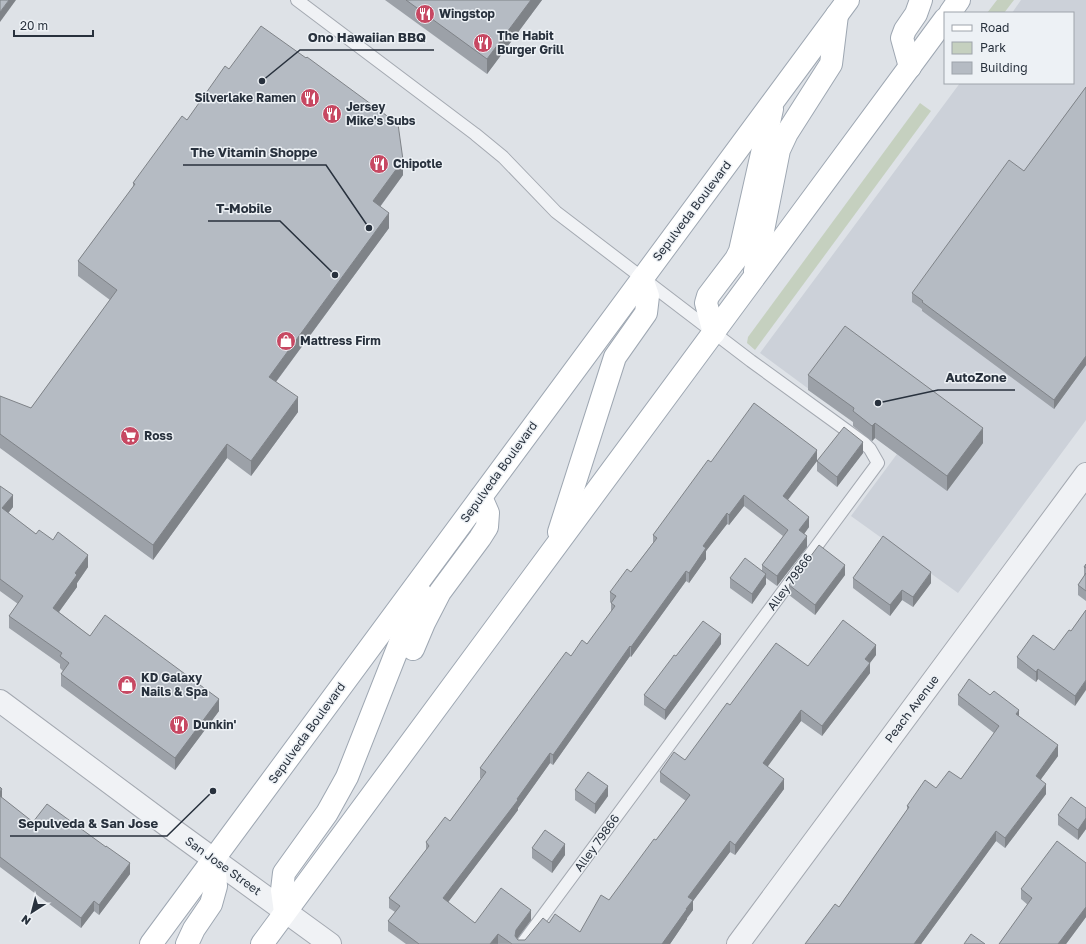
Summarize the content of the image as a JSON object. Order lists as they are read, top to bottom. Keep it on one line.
{"streets":{"main road":["Sepulveda Boulevard"],"street":["Peach Avenue","San Jose Street"],"lane":["Alley 79866"]},"crossings":[["Sepulveda Boulevard","Alley 79866"],["Sepulveda Boulevard","San Jose Street"]],"places":{"restaurant":["Wingstop","The Habit Burger Grill","Silverlake Ramen","Jersey Mike's Subs","Chipotle","Dunkin'"],"other":["Ono Hawaiian BBQ","The Vitamin Shoppe","T-Mobile","AutoZone","Sepulveda & San Jose"],"shop":["Mattress Firm","KD Galaxy Nails & Spa"],"supermarket":["Ross"]},"legend":["Road","Park","Building"],"scale_bar":"20 m","north":"bottom left"}
